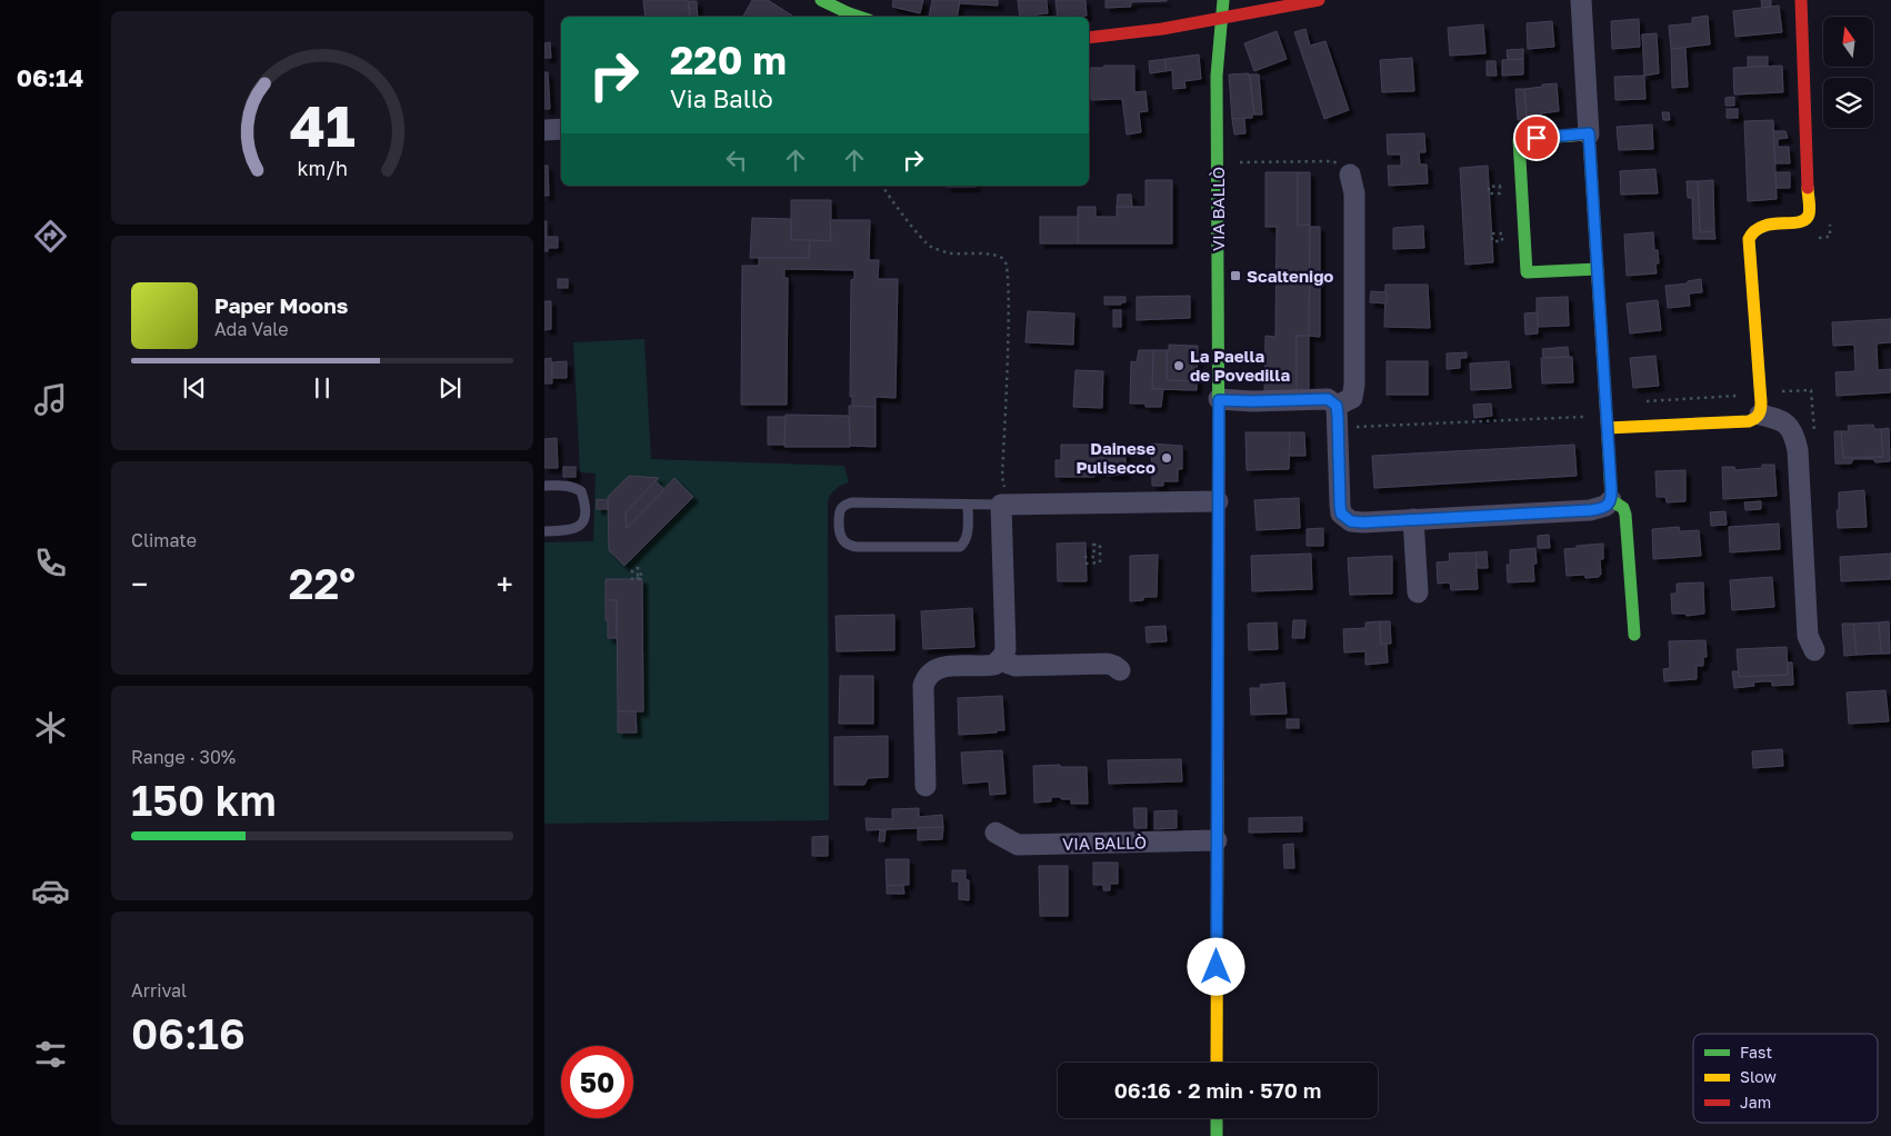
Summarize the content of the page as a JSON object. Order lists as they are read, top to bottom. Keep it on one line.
{"streets":{"main road":["VIA BALLÒ"]},"places":{"transit":["Scaltenigo"],"other":["La Paella de Povedilla","Dainese Pulisecco"]},"legend":["Fast","Slow","Jam"],"north":"top","page":{"tabs":"06:14","turn":["220 m","Via Ballò"],"song":["Paper Moons","Ada Vale"],"tile":["Climate",["Range · 30%","150 km"],["Arrival","06:16"]],"heat":["−","22°","+"],"limit":"50","trip":"06:16 · 2 min · 570 m","gauge":["41","km/h"]}}
